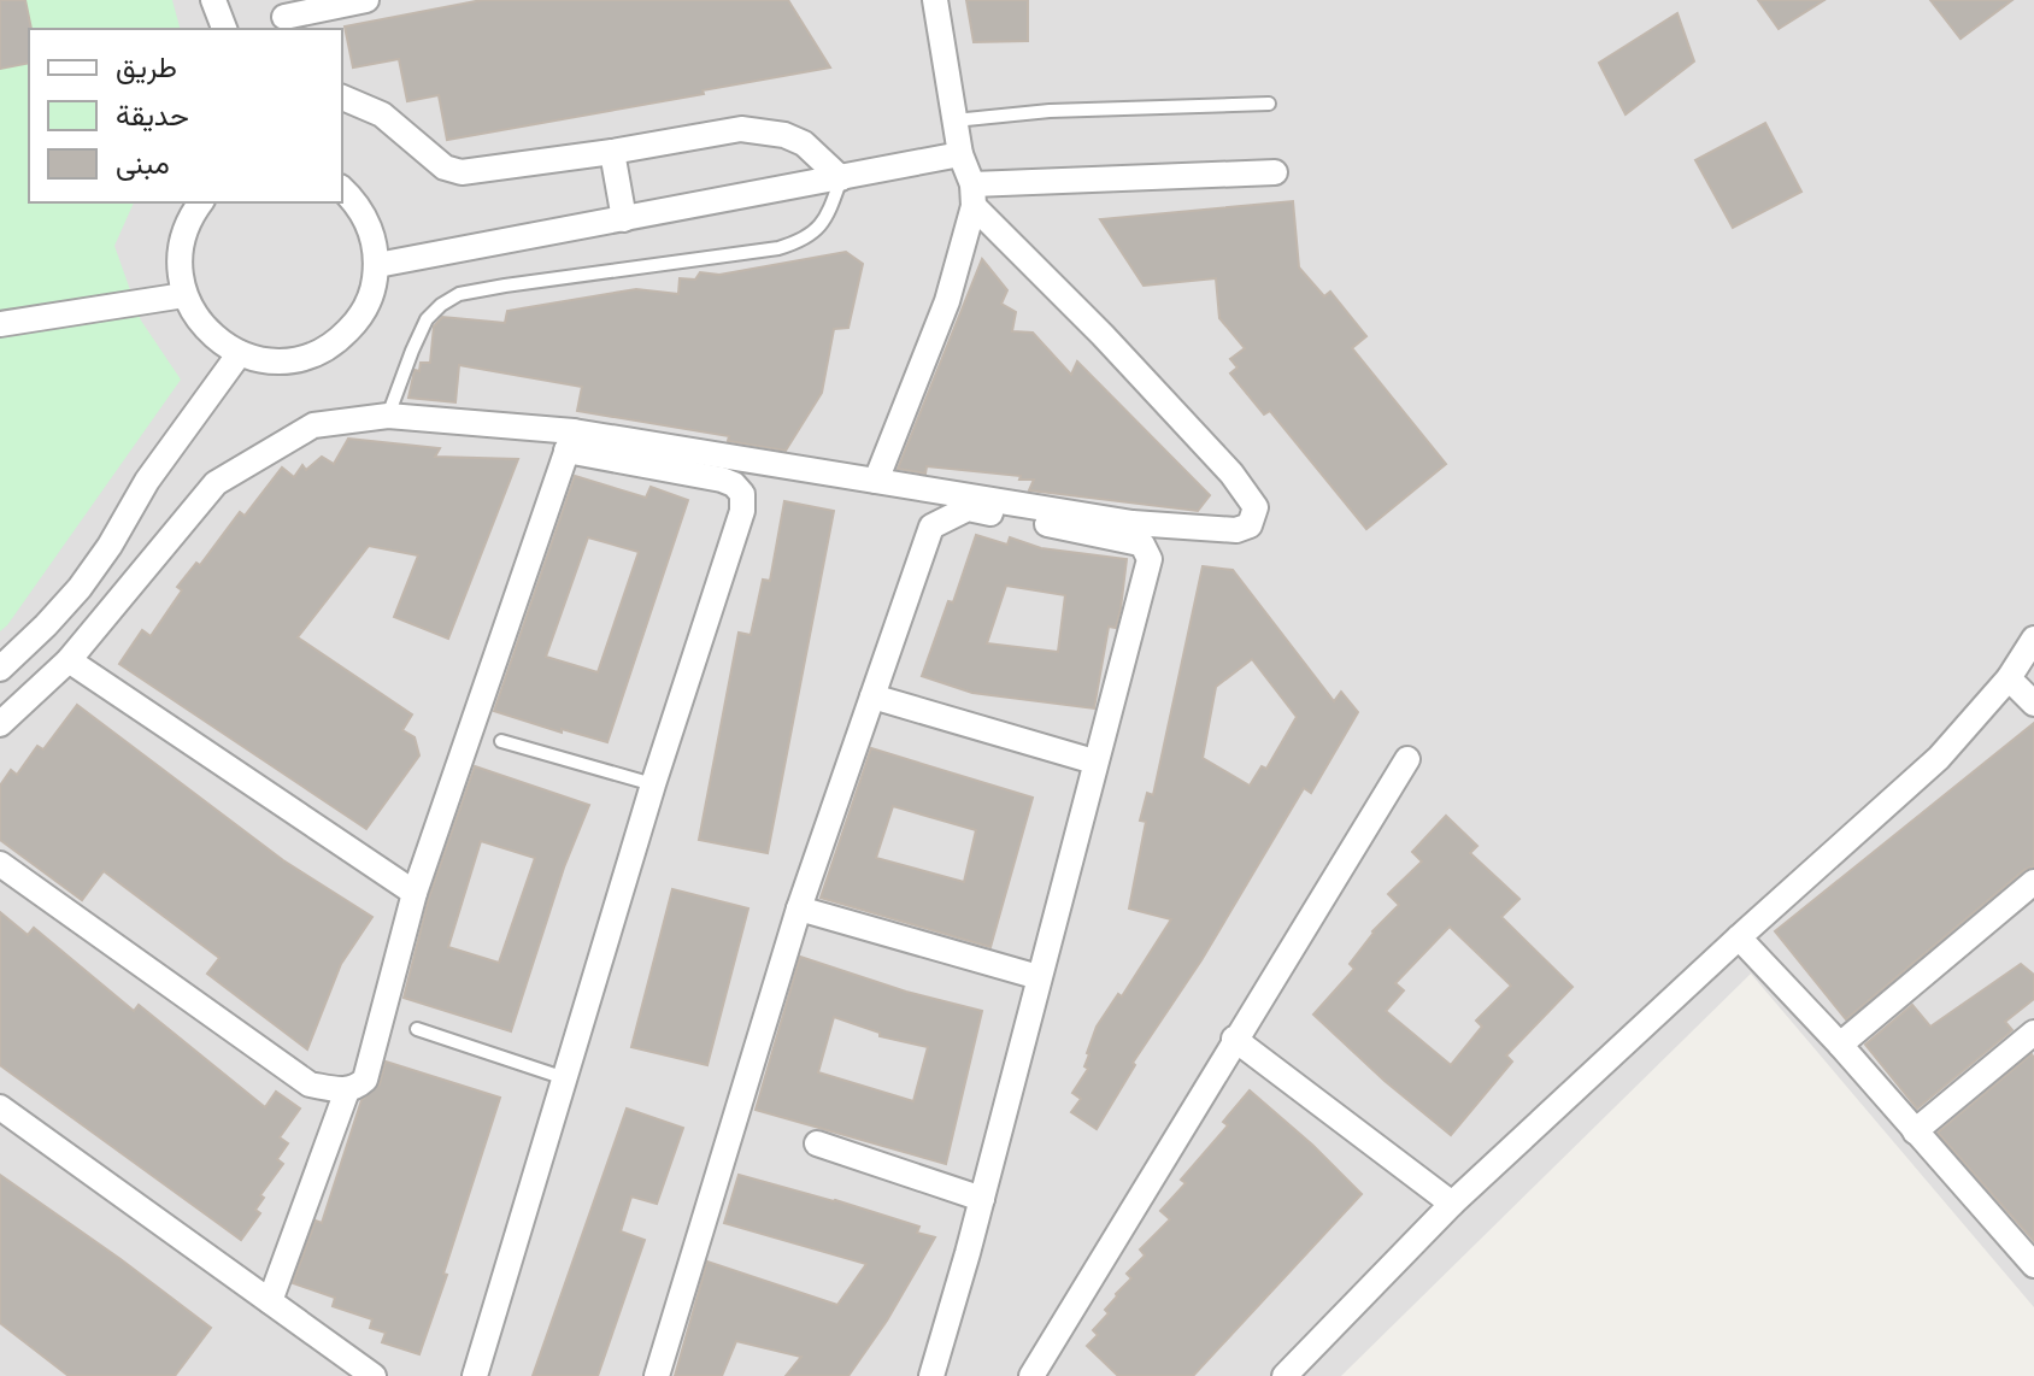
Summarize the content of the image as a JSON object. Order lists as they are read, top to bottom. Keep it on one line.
{"legend":["طريق","حديقة","مبنى"]}
